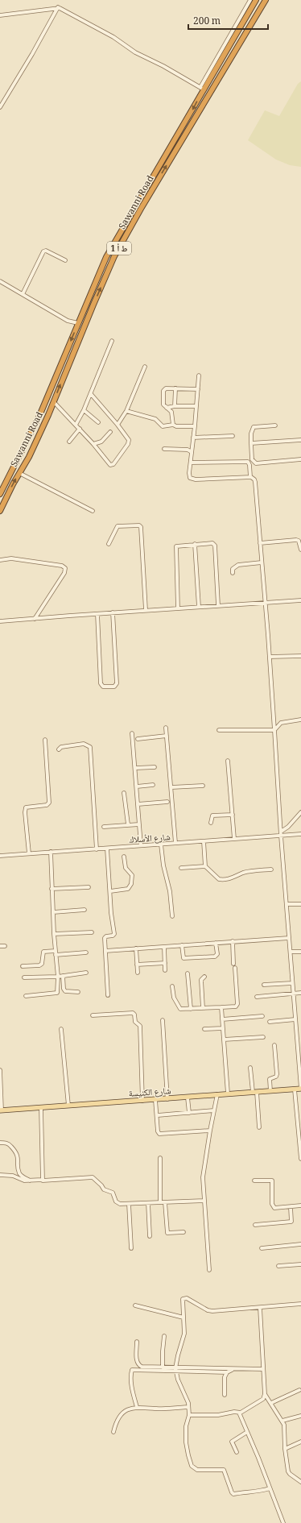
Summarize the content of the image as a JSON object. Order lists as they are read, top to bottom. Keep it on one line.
{"streets":{"highway":["Sawanni Road","ط أ 1"],"main road":["شارع الكنيسة"],"street":["شارع الأسلاك"]},"scale_bar":"200 m"}
